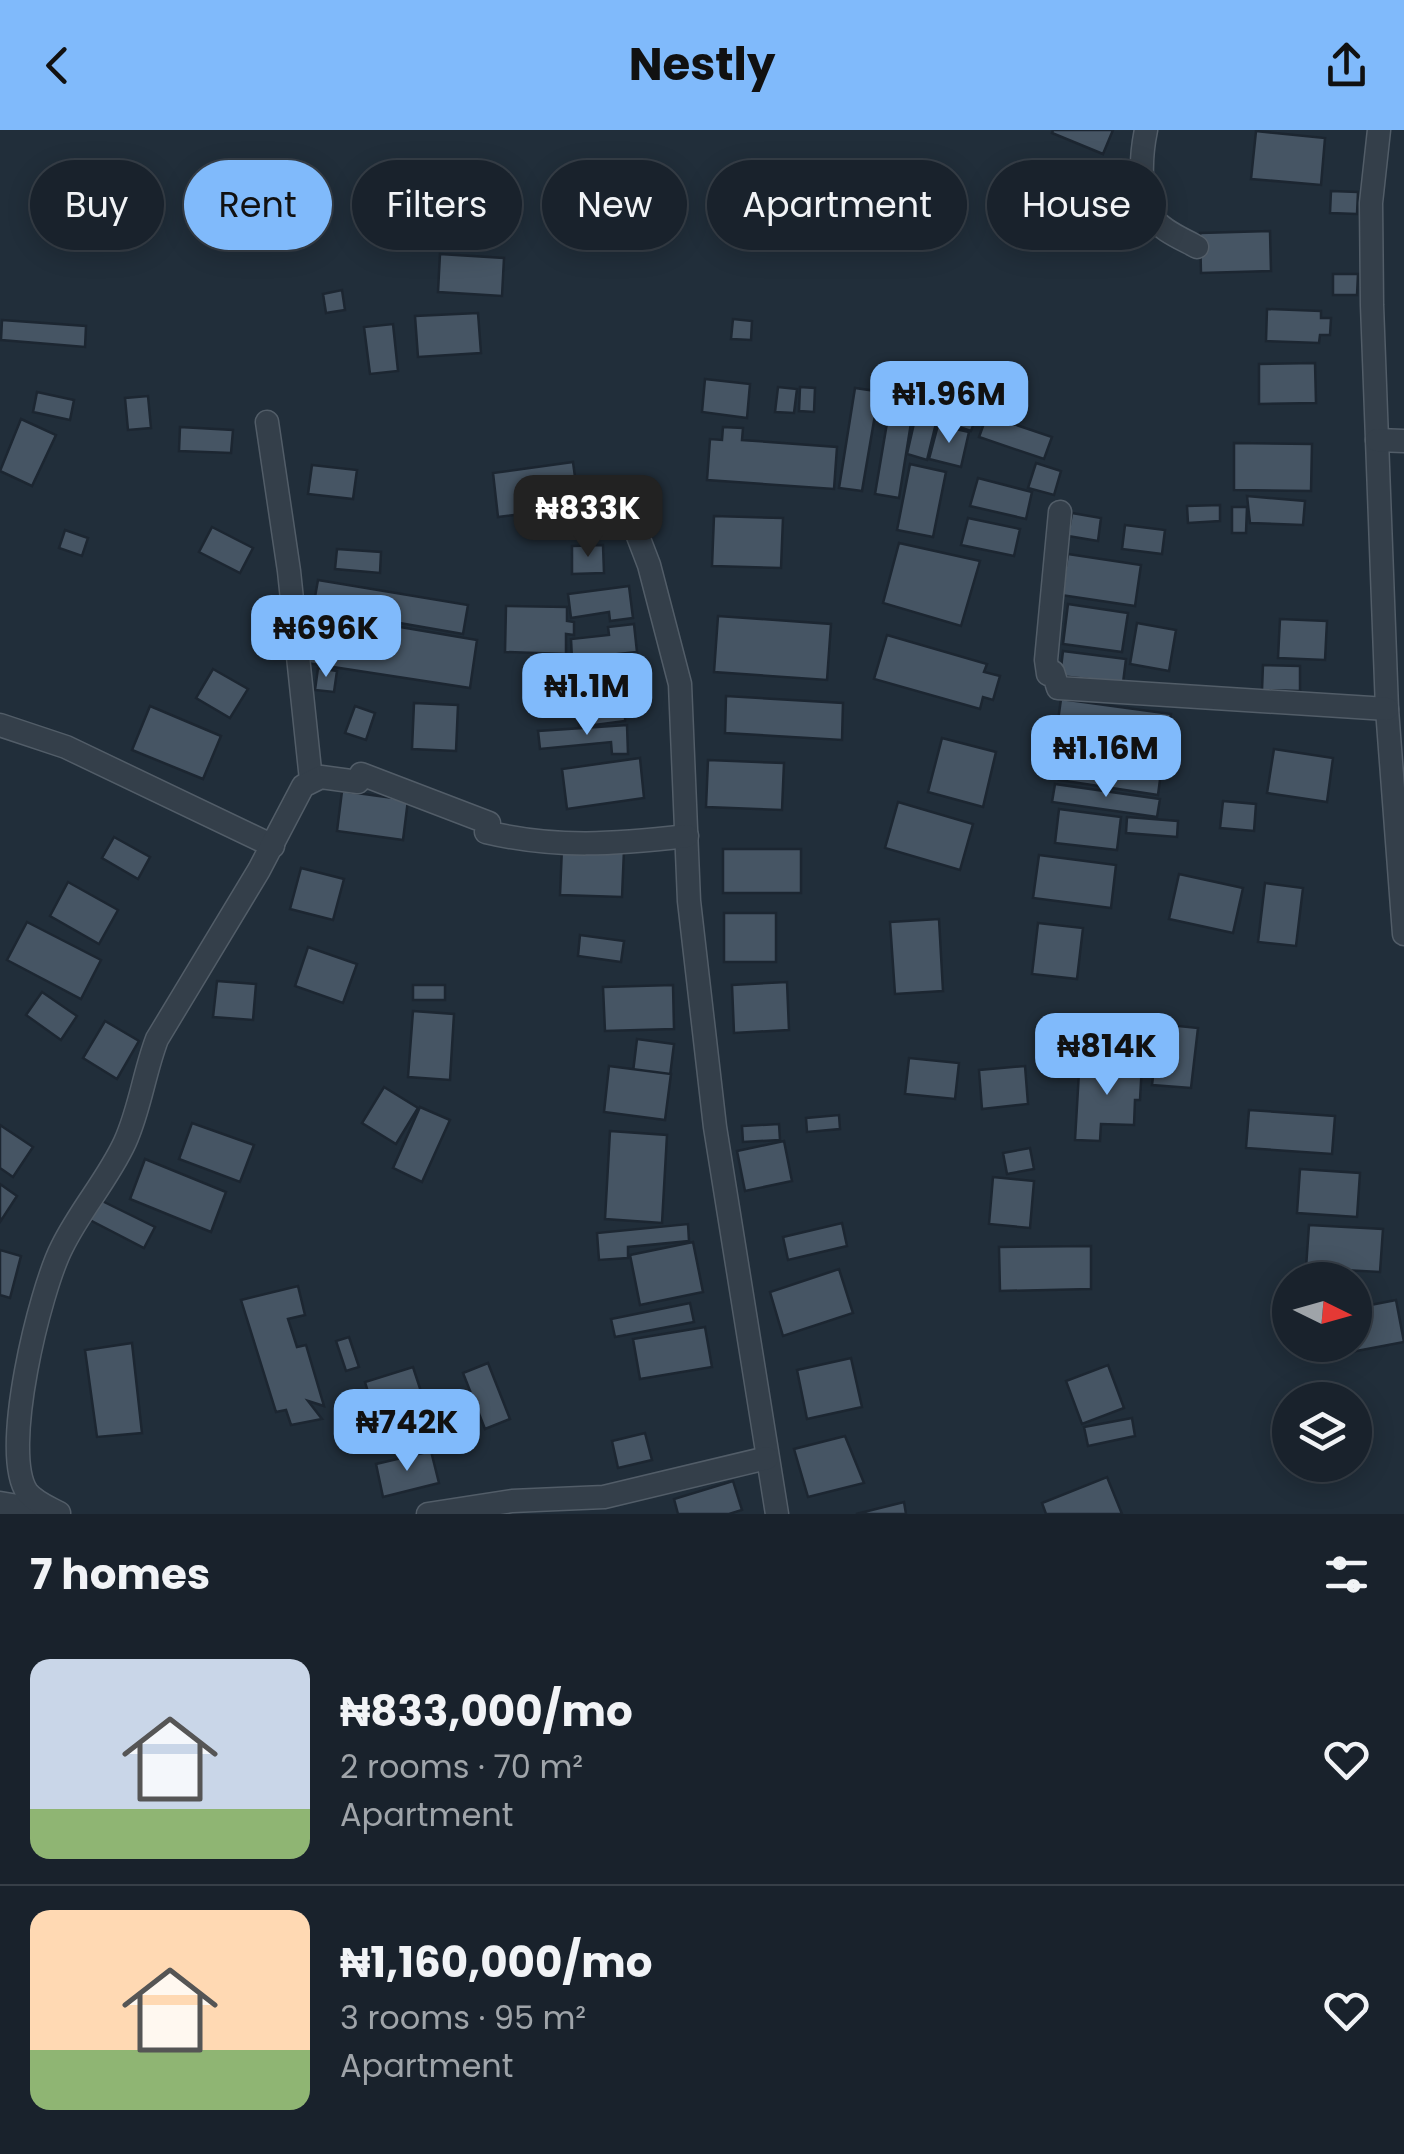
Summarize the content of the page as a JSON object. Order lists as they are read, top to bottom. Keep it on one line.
{"north":"right","page":{"header":"Nestly","chip":["Buy","Rent","Filters","New","Apartment","House"],"price":["₦1.96M","₦833K","₦696K","₦1.1M","₦1.16M","₦814K","₦742K"],"heading":"7 homes","list":[{"name":"₦833,000/mo","note":"2 rooms · 70 m² · Apartment"},{"name":"₦1,160,000/mo","note":"3 rooms · 95 m² · Apartment"}]}}
